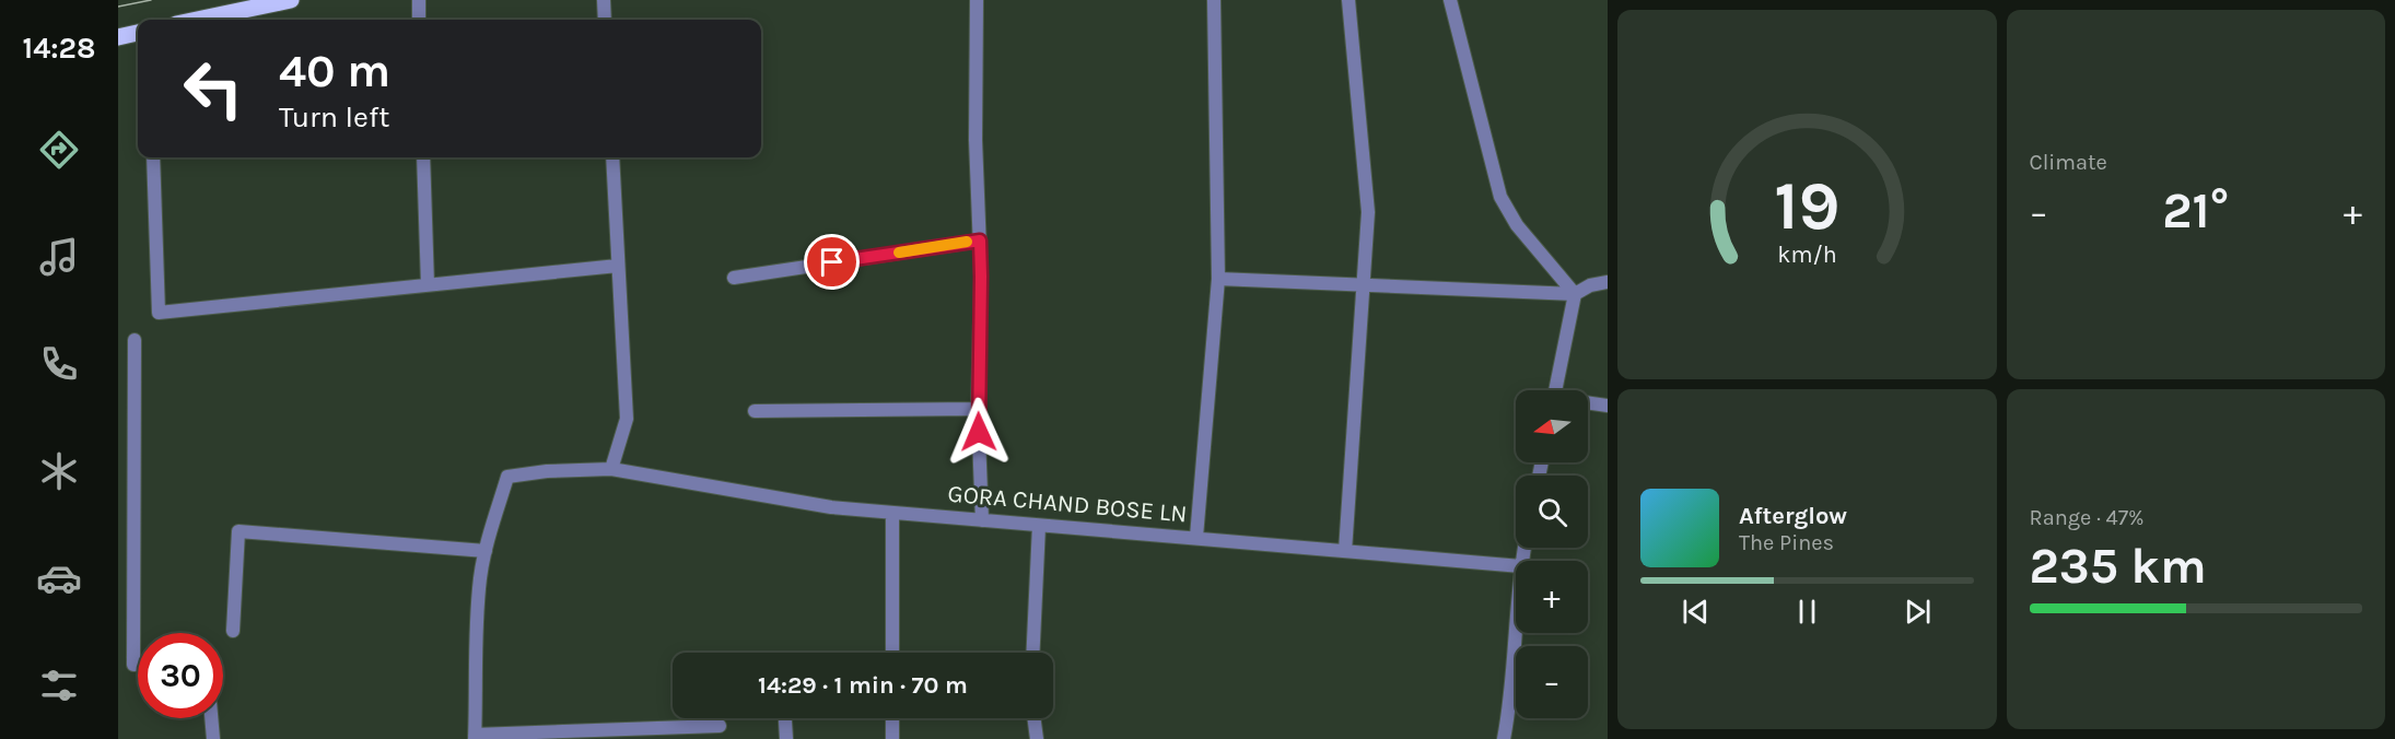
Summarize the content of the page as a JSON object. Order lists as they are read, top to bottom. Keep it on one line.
{"streets":{"street":["GORA CHAND BOSE LN"]},"north":"left","page":{"tabs":"14:28","tile":["Climate",["Range · 47%","235 km"]],"turn":["40 m","Turn left"],"heat":["−","21°","+"],"map_buttons":["+","−"],"song":["Afterglow","The Pines"],"limit":"30","trip":"14:29 · 1 min · 70 m","gauge":["19","km/h"]}}
